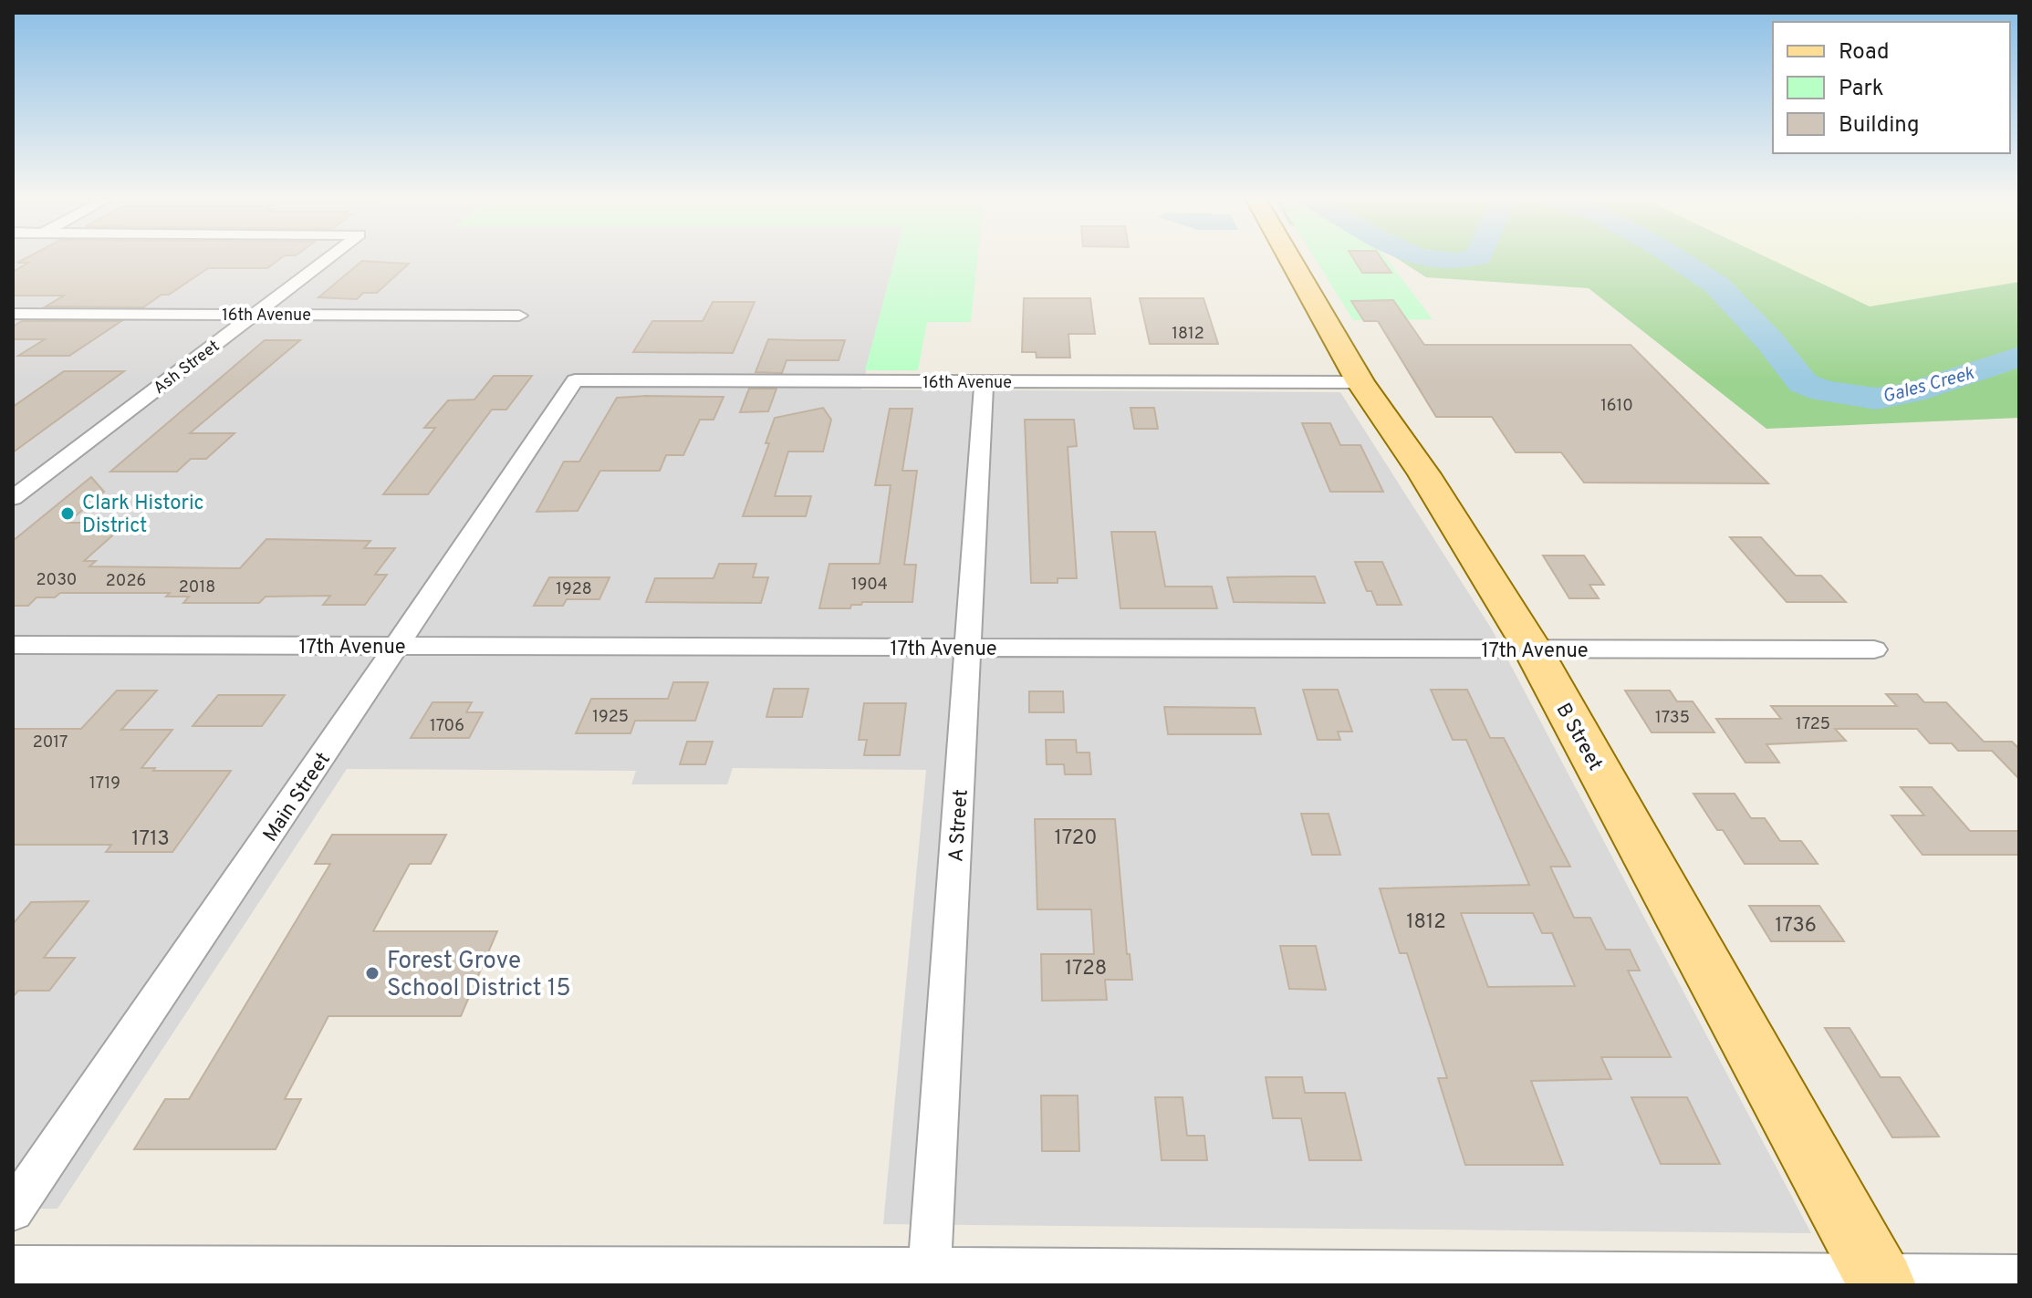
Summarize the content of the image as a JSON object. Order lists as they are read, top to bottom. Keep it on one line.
{"streets":{"main road":["B Street"],"street":["16th Avenue","Ash Street","17th Avenue","Main Street","A Street"]},"crossings":[["16th Avenue","Ash Street"],["16th Avenue","B Street"],["16th Avenue","Main Street"],["16th Avenue","A Street"],["17th Avenue","B Street"],["17th Avenue","Main Street"],["17th Avenue","A Street"]],"water":["Gales Creek"],"places":["Clark Historic District","Forest Grove School District 15"],"house_numbers":["1812","1610","2030","2026","1904","2018","1928","1925","1735","1725","1706","2017","1719","1720","1713","1812","1736","1728"],"legend":["Road","Park","Building"]}
